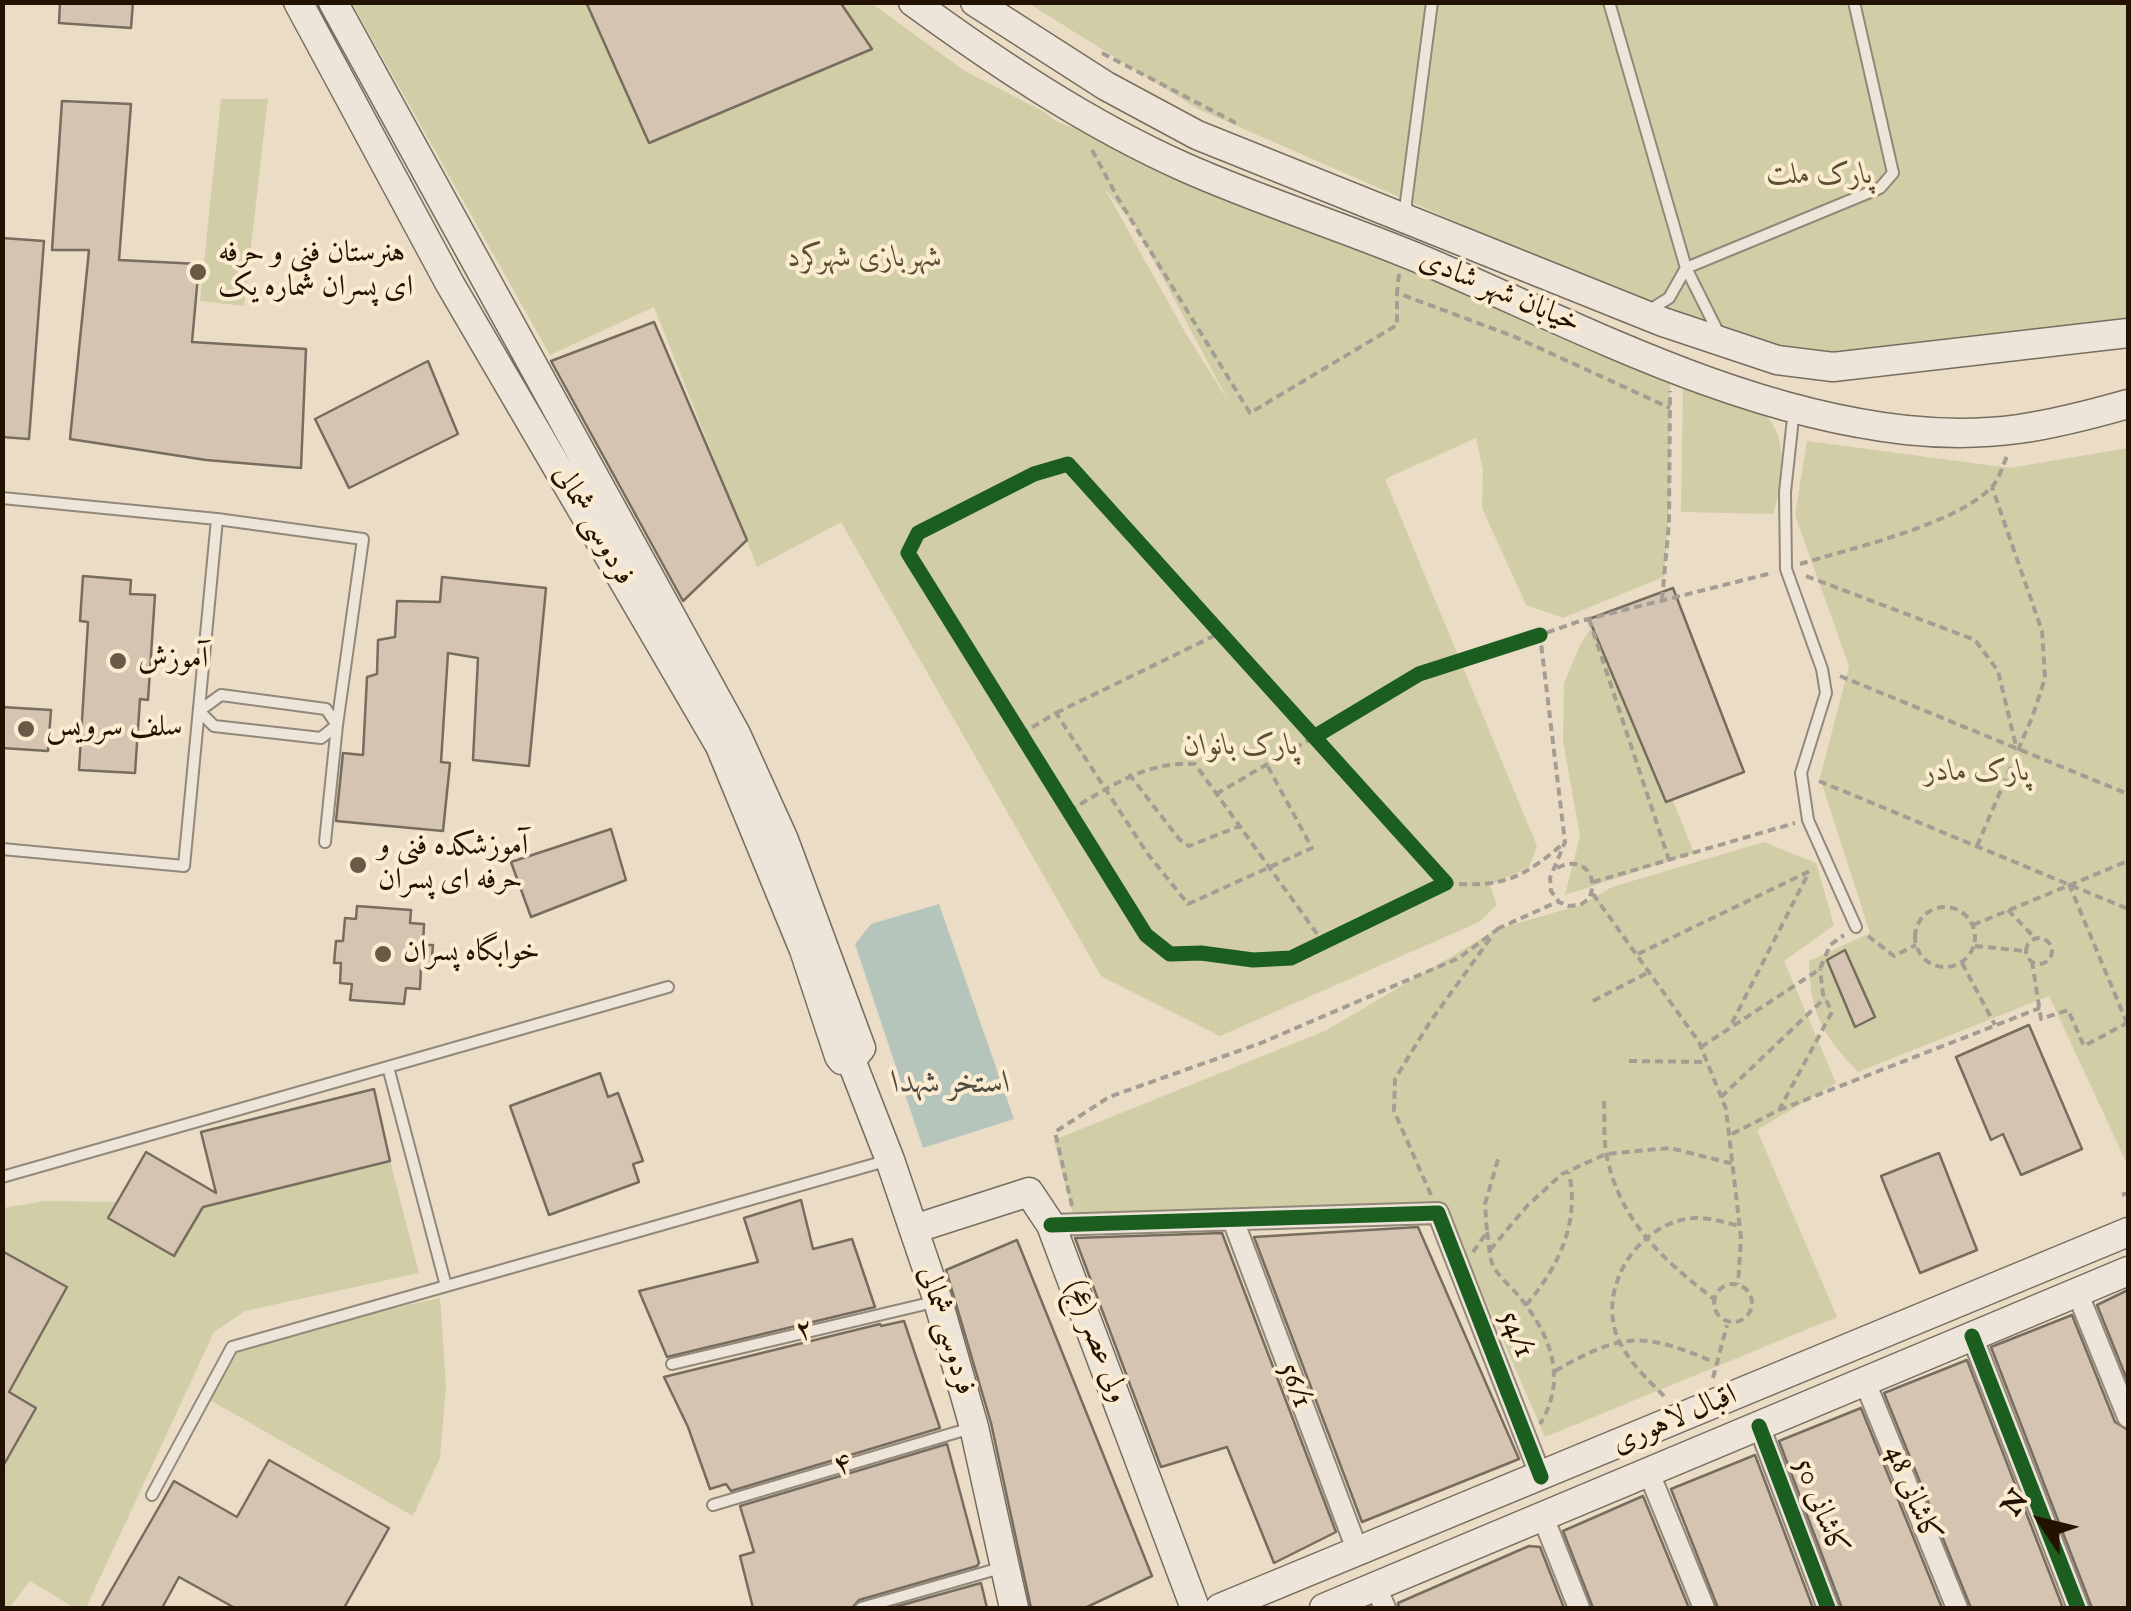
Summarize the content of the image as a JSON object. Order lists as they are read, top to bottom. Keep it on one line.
{"streets":{"main road":["خیابان شهر شادی","فردوسی شمالی","ولی عصر (عج)","اقبال لاهوری"],"street":["54/1","56/1","کاشانی 48","کاشانی 50"],"lane":["۲","۴"]},"crossings":[["فردوسی شمالی","۲"],["فردوسی شمالی","ولی عصر (عج)"],["فردوسی شمالی","۴"],["54/1","اقبال لاهوری"],["56/1","اقبال لاهوری"],["اقبال لاهوری","کاشانی 48"],["اقبال لاهوری","کاشانی 50"]],"water":["استخر شهدا"],"parks":["پارک ملت","شهربازی شهرکرد","پارک بانوان","پارک مادر"],"places":["هنرستان فنی و حرفه ای پسران شماره یک","آموزش","سلف سرویس","آموزشکده فنی و حرفه ای پسران","خوابگاه پسران"],"north":"top left"}
